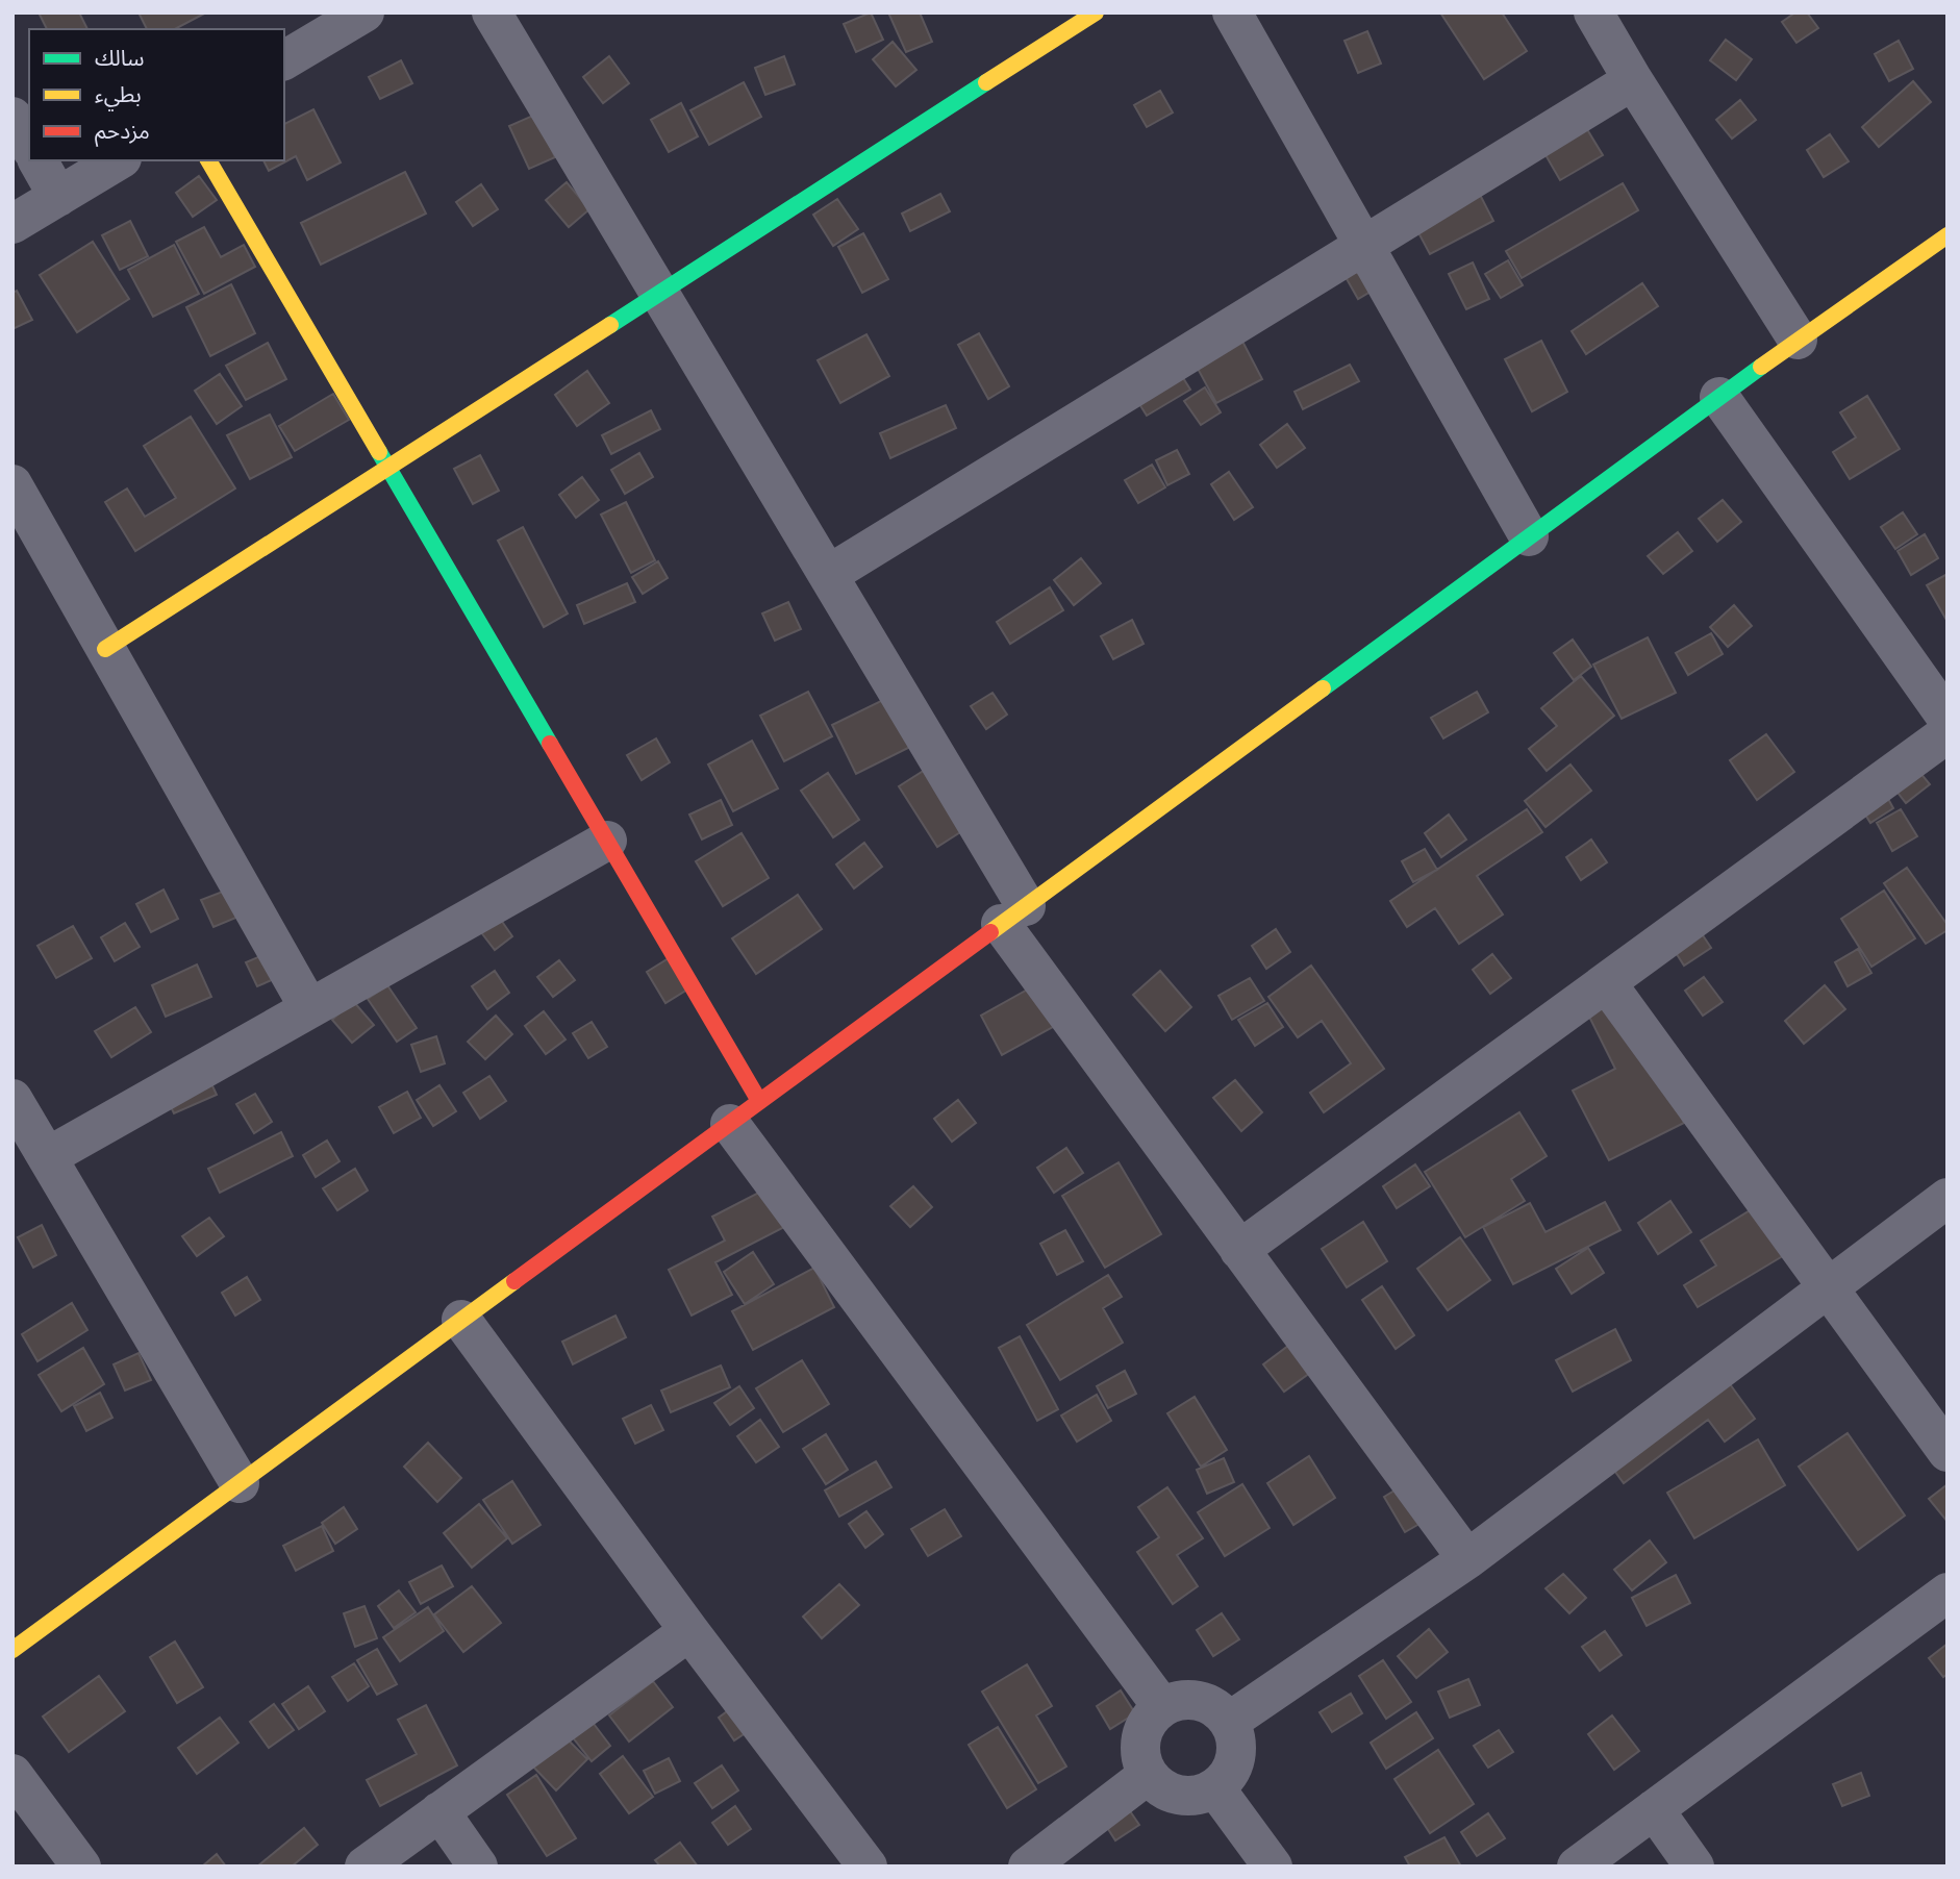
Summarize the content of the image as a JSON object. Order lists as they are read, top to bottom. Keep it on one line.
{"legend":["سالك","بطيء","مزدحم"]}
